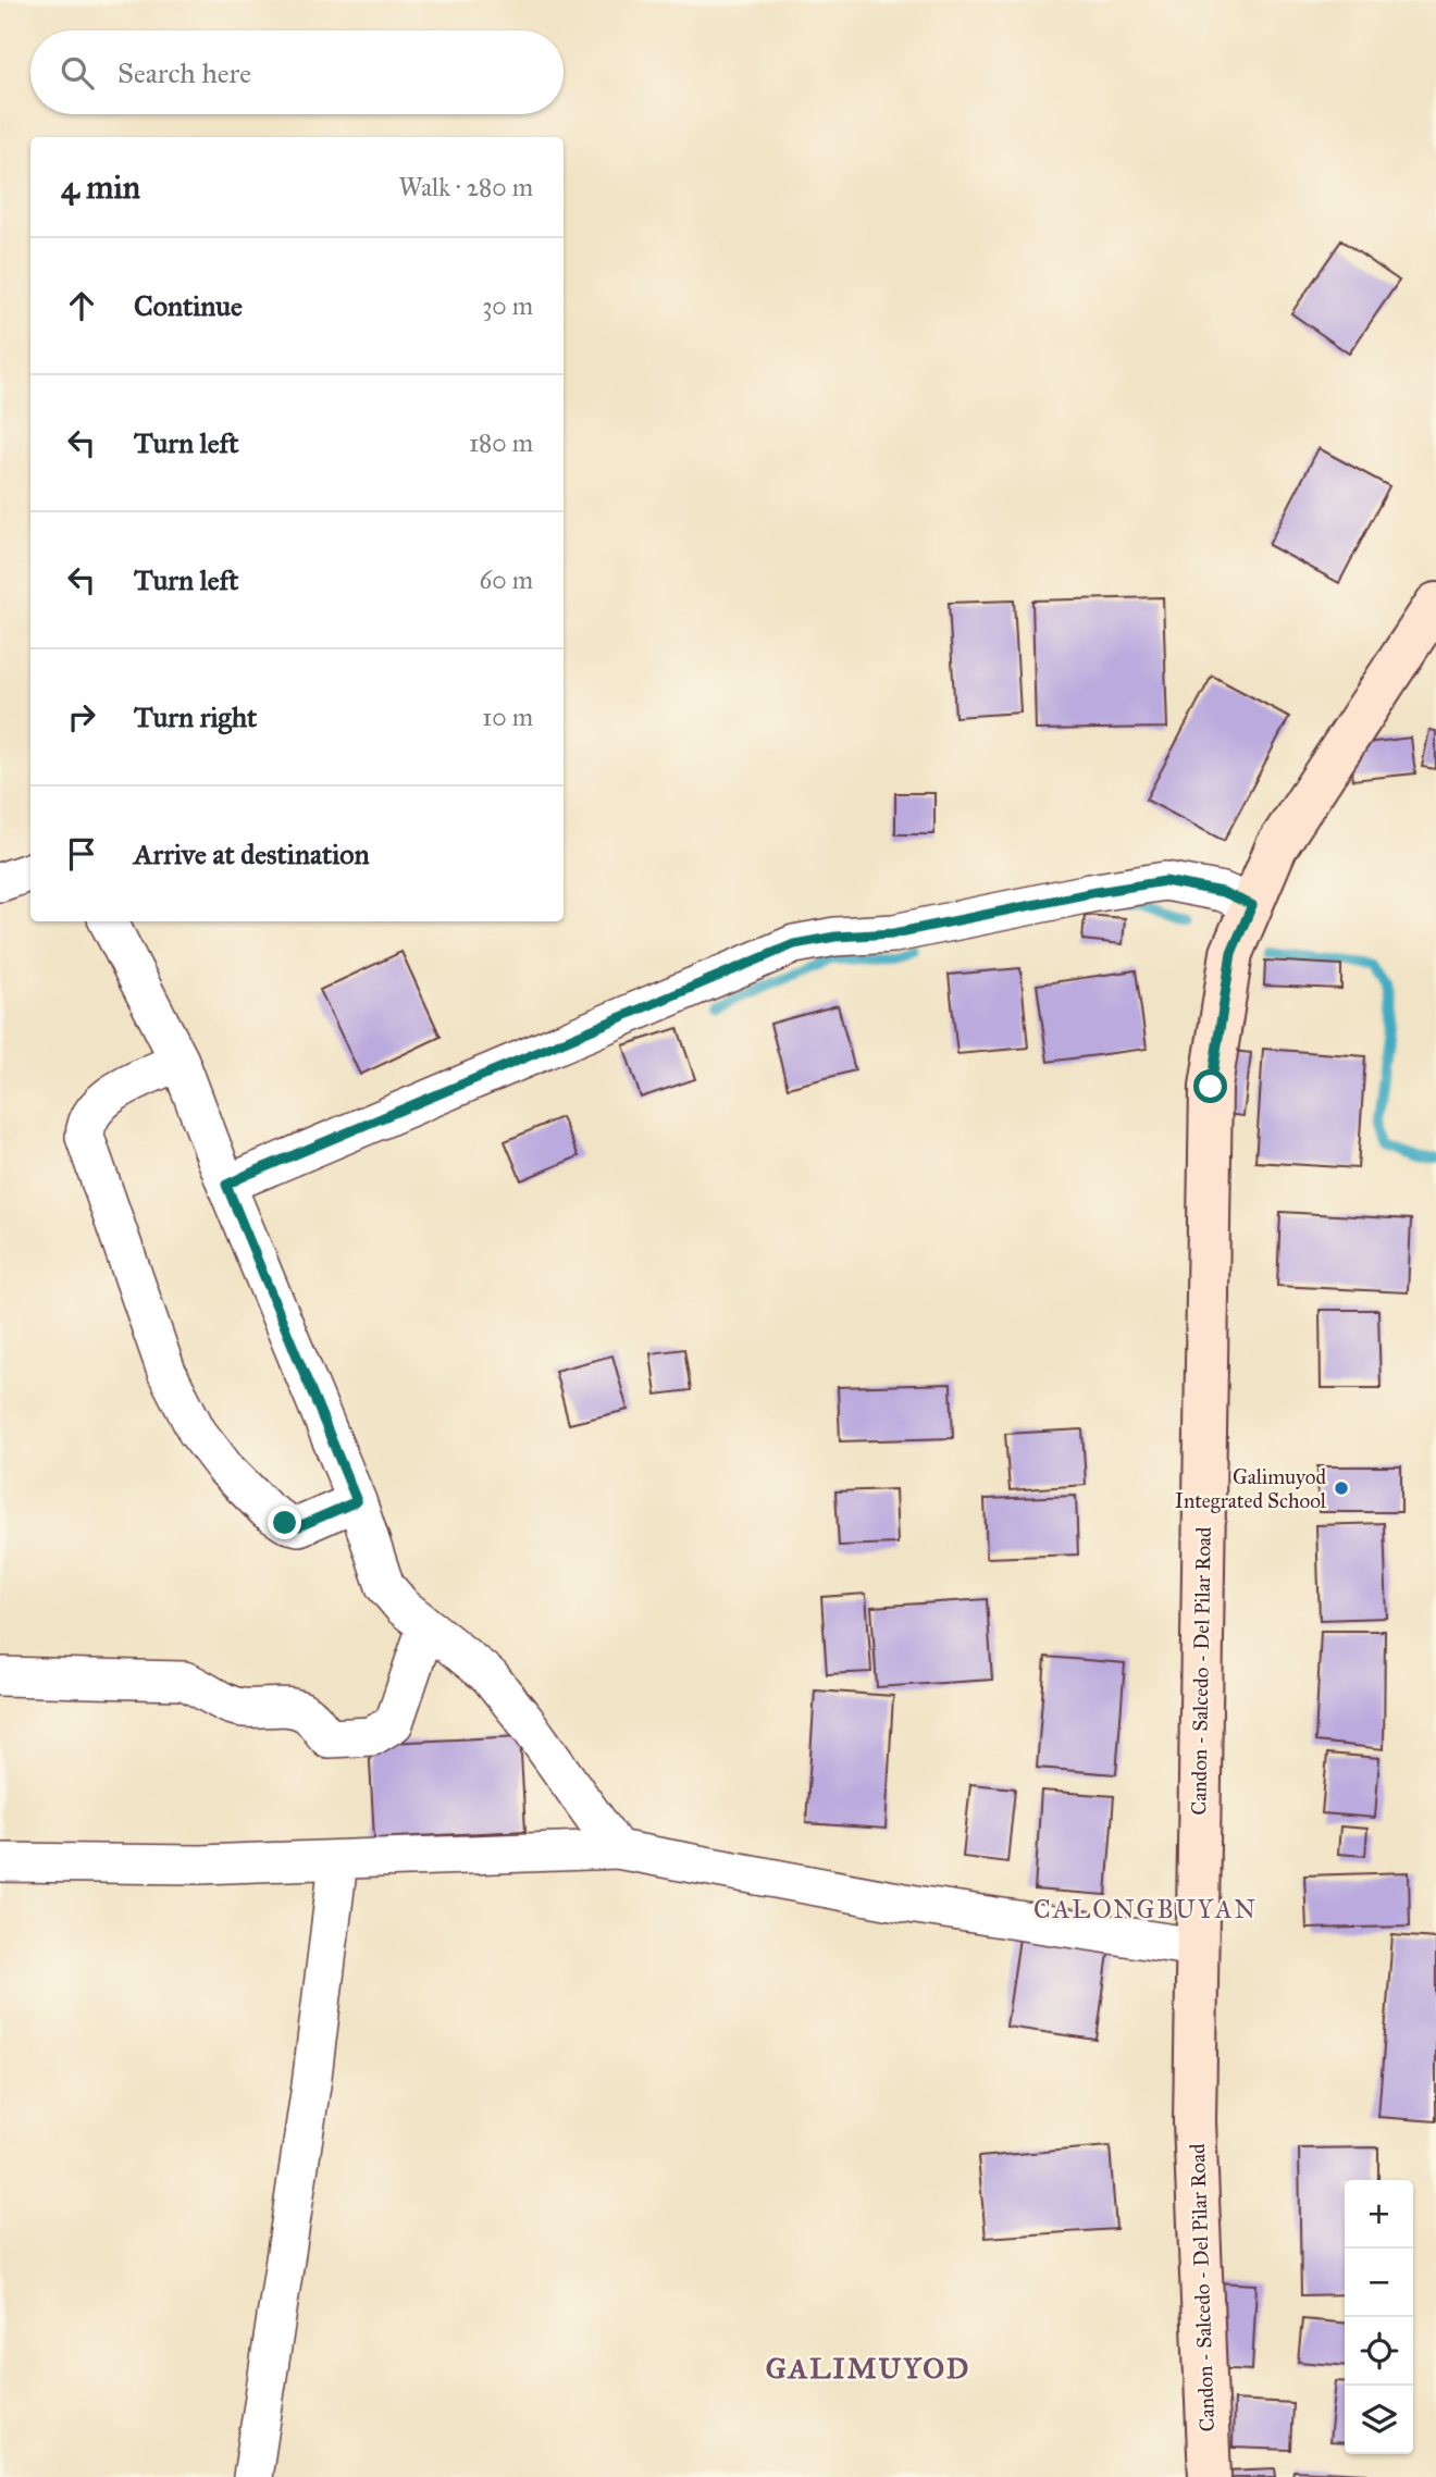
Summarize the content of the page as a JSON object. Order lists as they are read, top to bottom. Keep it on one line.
{"streets":{"main road":["Candon - Salcedo - Del Pilar Road"]},"districts":["CALONGBUYAN","GALIMUYOD"],"places":["Galimuyod Integrated School"],"page":{"search":"Search here","heading":["4 min","Walk · 280 m"],"list":[["Continue","30 m"],["Turn left","180 m"],["Turn left","60 m"],["Turn right","10 m"],"Arrive at destination"],"map_buttons":["+","−"]}}
